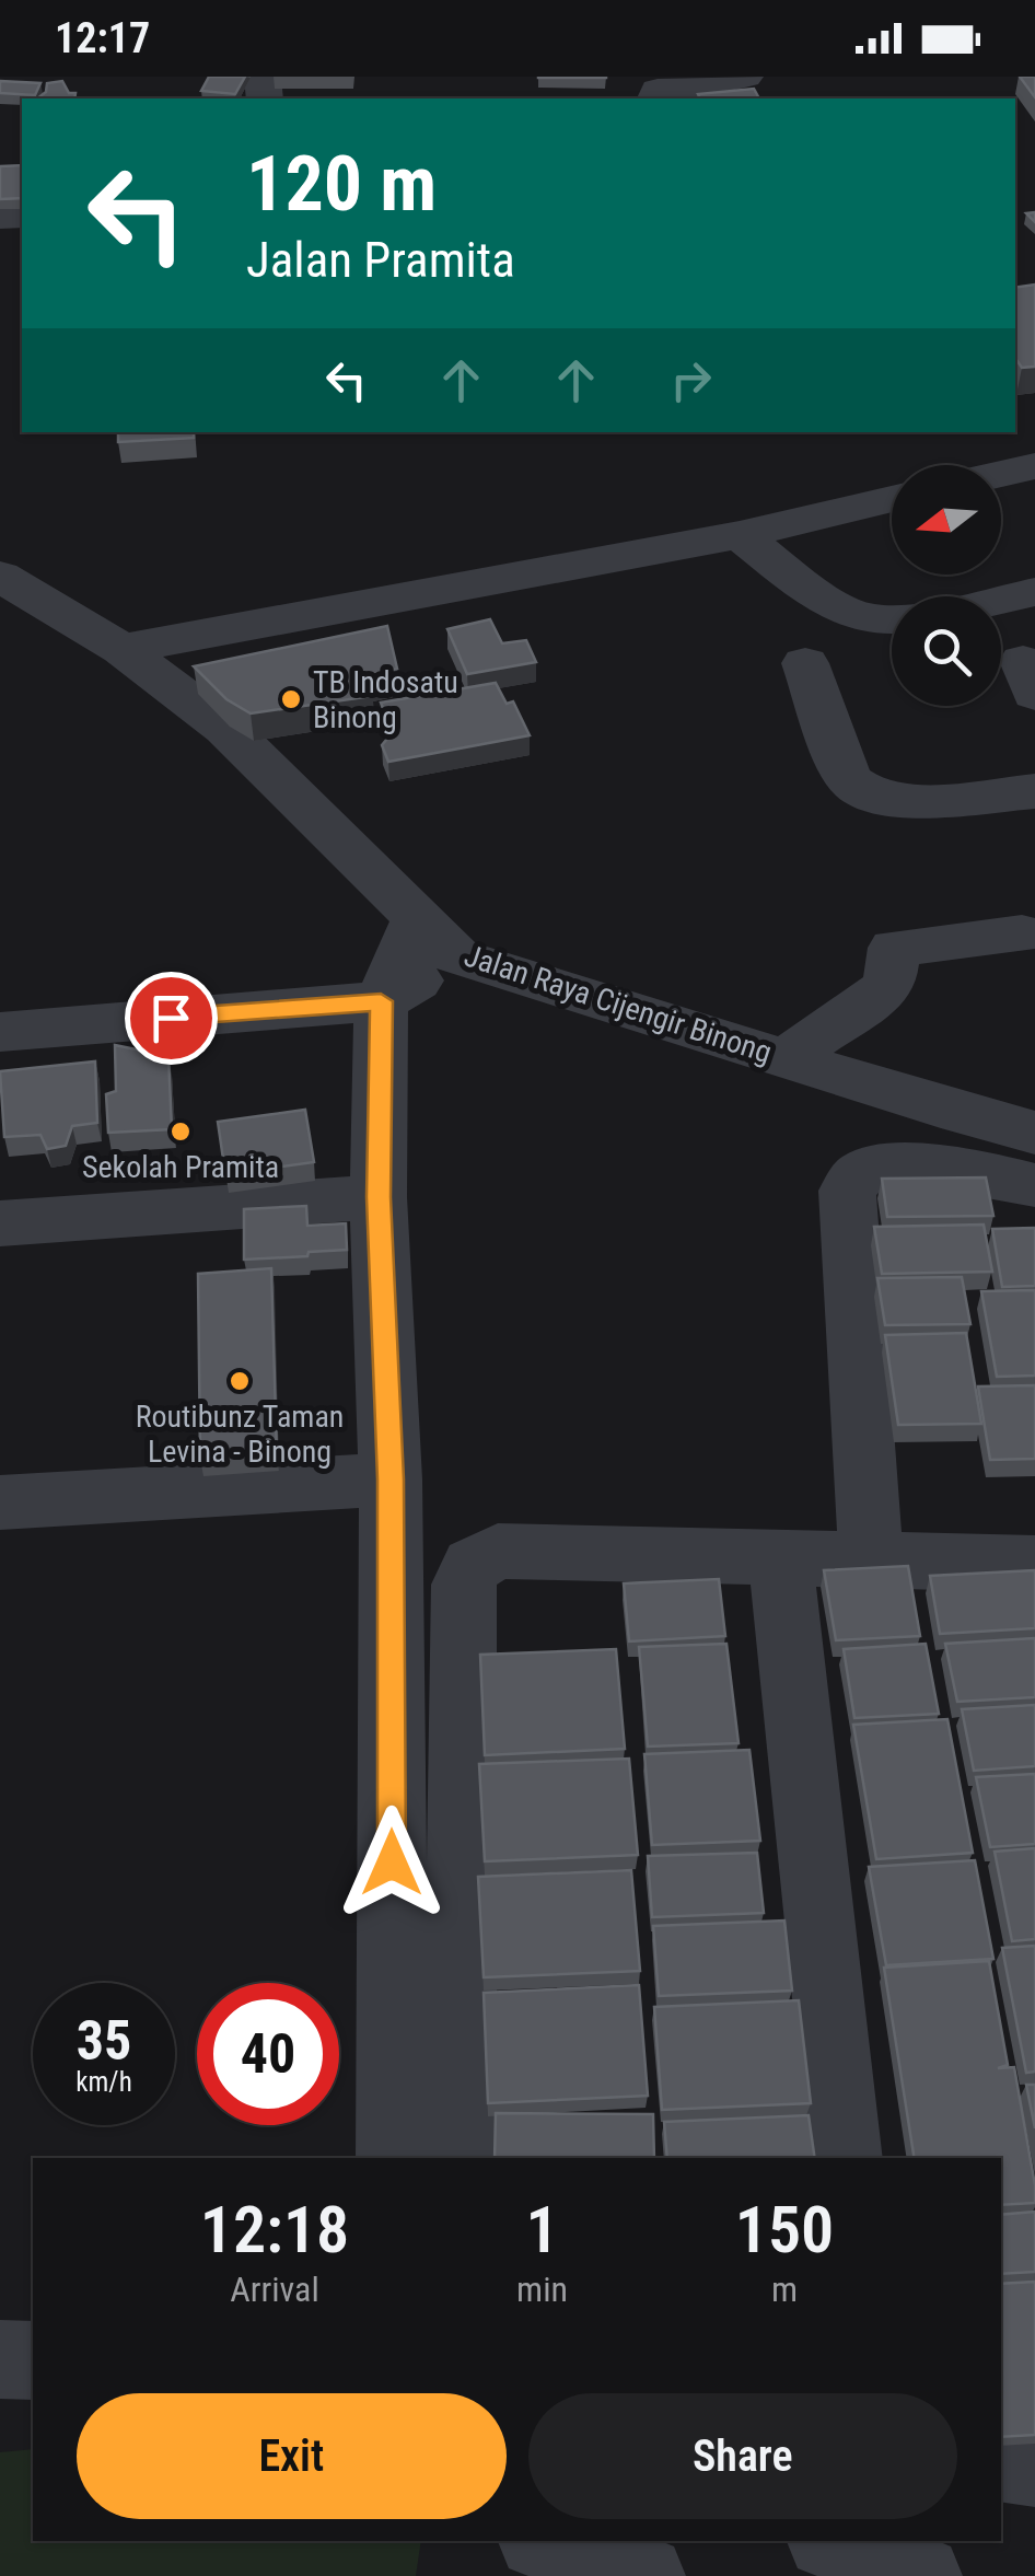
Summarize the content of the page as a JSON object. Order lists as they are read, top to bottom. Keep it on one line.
{"streets":{"street":["Jalan Raya Cijengir Binong"]},"places":["TB Indosatu Binong","Sekolah Pramita","Routibunz Taman Levina - Binong"],"north":"left","page":{"status":"12:17","turn":["120 m","Jalan Pramita"],"speed":"35 km/h","limit":"40","eta":["12:18","Arrival","1","min","150","m"],"buttons":["Exit","Share"]}}
